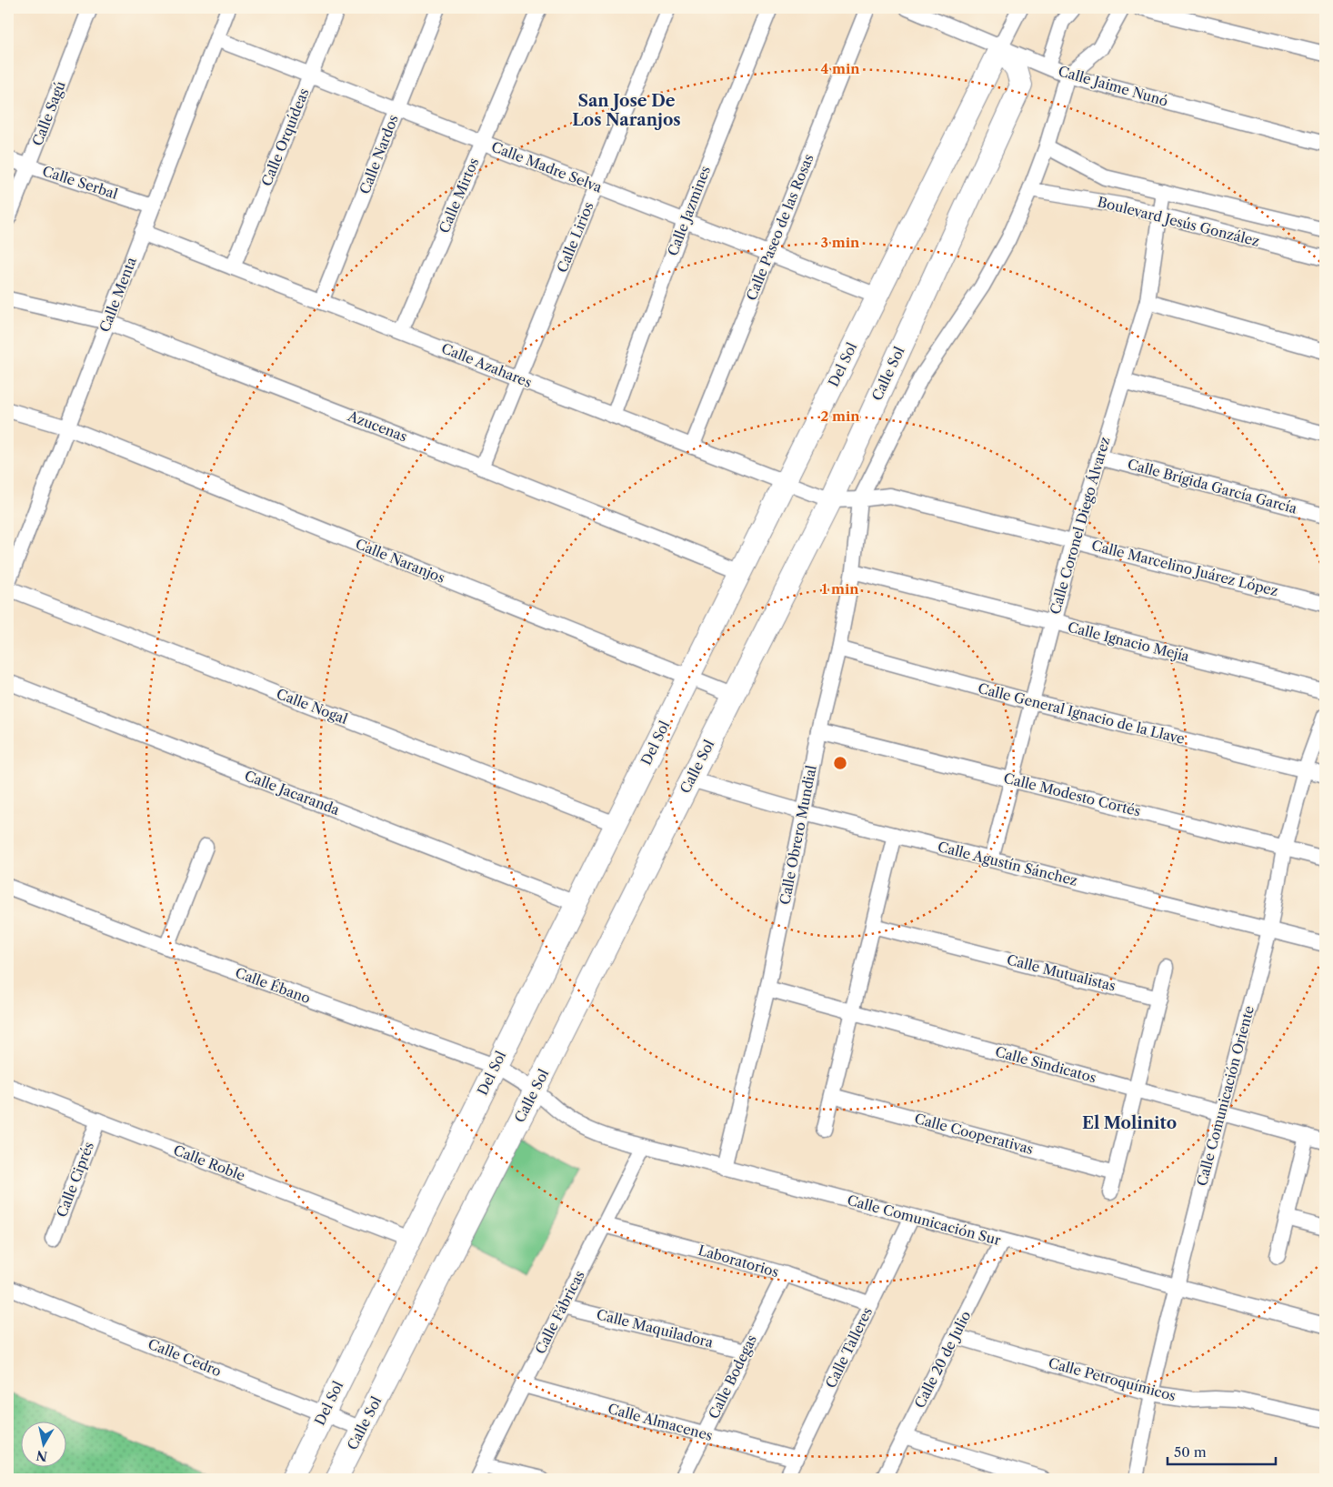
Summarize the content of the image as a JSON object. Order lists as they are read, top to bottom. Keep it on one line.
{"streets":{"street":["Calle Jaime Nunó","Calle Sagú","Calle Orquídeas","Calle Nardos","Calle Madre Selva","Calle Serbal","Calle Mirtos","Calle Jazmines","Boulevard Jesús González","Calle Paseo de las Rosas","Calle Lirios","Calle Menta","Del Sol","Calle Azahares","Calle Sol","Azucenas","Calle Brígida García García","Calle Coronel Diego Álvarez","Calle Naranjos","Calle Marcelino Juárez López","Calle Ignacio Mejía","Calle Nogal","Calle General Ignacio de la Llave","Calle Jacaranda","Calle Modesto Cortés","Calle Obrero Mundial","Calle Agustín Sánchez","Calle Mutualistas","Calle Ébano","Calle Sindicatos","Calle Comunicación Oriente","Calle Cooperativas","Calle Roble","Calle Ciprés","Calle Comunicación Sur","Laboratorios","Calle Fábricas","Calle Maquiladora","Calle Talleres","Calle Cedro","Calle 20 de Julio","Calle Bodegas","Calle Petroquímicos","Calle Almacenes"]},"crossings":[["Calle Jaime Nunó","Del Sol"],["Calle Jaime Nunó","Calle Sol"],["Calle Sagú","Calle Serbal"],["Calle Orquídeas","Calle Madre Selva"],["Calle Orquídeas","Calle Azahares"],["Calle Nardos","Calle Madre Selva"],["Calle Nardos","Calle Azahares"],["Calle Madre Selva","Calle Mirtos"],["Calle Madre Selva","Calle Jazmines"],["Calle Madre Selva","Calle Paseo de las Rosas"],["Calle Madre Selva","Calle Lirios"],["Calle Madre Selva","Calle Menta"],["Calle Madre Selva","Del Sol"],["Calle Serbal","Calle Menta"],["Calle Mirtos","Calle Azahares"],["Calle Jazmines","Calle Azahares"],["Boulevard Jesús González","Calle Coronel Diego Álvarez"],["Calle Paseo de las Rosas","Calle Azahares"],["Calle Lirios","Calle Azahares"],["Calle Lirios","Azucenas"],["Calle Menta","Calle Azahares"],["Calle Menta","Azucenas"],["Calle Menta","Calle Naranjos"],["Del Sol","Calle Azahares"],["Del Sol","Calle Sol"],["Del Sol","Azucenas"],["Del Sol","Calle Naranjos"],["Del Sol","Calle Nogal"],["Del Sol","Calle Jacaranda"],["Del Sol","Calle Ébano"],["Del Sol","Calle Roble"],["Del Sol","Calle Cedro"],["Calle Azahares","Calle Sol"],["Calle Azahares","Calle Marcelino Juárez López"],["Calle Sol","Calle Naranjos"],["Calle Sol","Calle Marcelino Juárez López"],["Calle Sol","Calle Agustín Sánchez"],["Calle Sol","Calle Ébano"],["Calle Sol","Calle Comunicación Sur"],["Calle Sol","Calle Cedro"],["Calle Brígida García García","Calle Coronel Diego Álvarez"],["Calle Coronel Diego Álvarez","Calle Marcelino Juárez López"],["Calle Coronel Diego Álvarez","Calle Ignacio Mejía"],["Calle Coronel Diego Álvarez","Calle General Ignacio de la Llave"],["Calle Coronel Diego Álvarez","Calle Modesto Cortés"],["Calle Coronel Diego Álvarez","Calle Agustín Sánchez"],["Calle Marcelino Juárez López","Calle Obrero Mundial"],["Calle Ignacio Mejía","Calle Obrero Mundial"],["Calle General Ignacio de la Llave","Calle Obrero Mundial"],["Calle General Ignacio de la Llave","Calle Comunicación Oriente"],["Calle Modesto Cortés","Calle Obrero Mundial"],["Calle Modesto Cortés","Calle Comunicación Oriente"],["Calle Obrero Mundial","Calle Agustín Sánchez"],["Calle Obrero Mundial","Calle Sindicatos"],["Calle Obrero Mundial","Calle Comunicación Sur"],["Calle Agustín Sánchez","Calle Comunicación Oriente"],["Calle Ébano","Calle Comunicación Sur"],["Calle Sindicatos","Calle Comunicación Oriente"],["Calle Comunicación Oriente","Calle Comunicación Sur"],["Calle Comunicación Oriente","Calle Petroquímicos"],["Calle Roble","Calle Ciprés"],["Calle Comunicación Sur","Calle Fábricas"],["Calle Comunicación Sur","Calle Talleres"],["Calle Comunicación Sur","Calle 20 de Julio"],["Laboratorios","Calle Fábricas"],["Laboratorios","Calle Talleres"],["Laboratorios","Calle Bodegas"],["Calle Fábricas","Calle Maquiladora"],["Calle Fábricas","Calle Almacenes"],["Calle Maquiladora","Calle Bodegas"],["Calle Talleres","Calle Almacenes"],["Calle 20 de Julio","Calle Petroquímicos"],["Calle Bodegas","Calle Almacenes"]],"districts":["San Jose De Los Naranjos","El Molinito"],"scale_bar":"50 m","north":"bottom","rings":["4 min","3 min","2 min","1 min"]}
